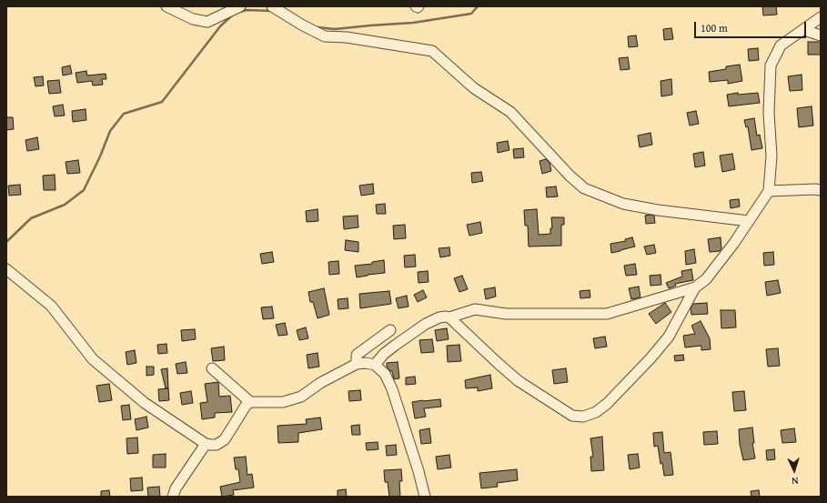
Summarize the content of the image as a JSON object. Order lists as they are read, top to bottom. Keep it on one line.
{"scale_bar":"100 m","north":"bottom"}
